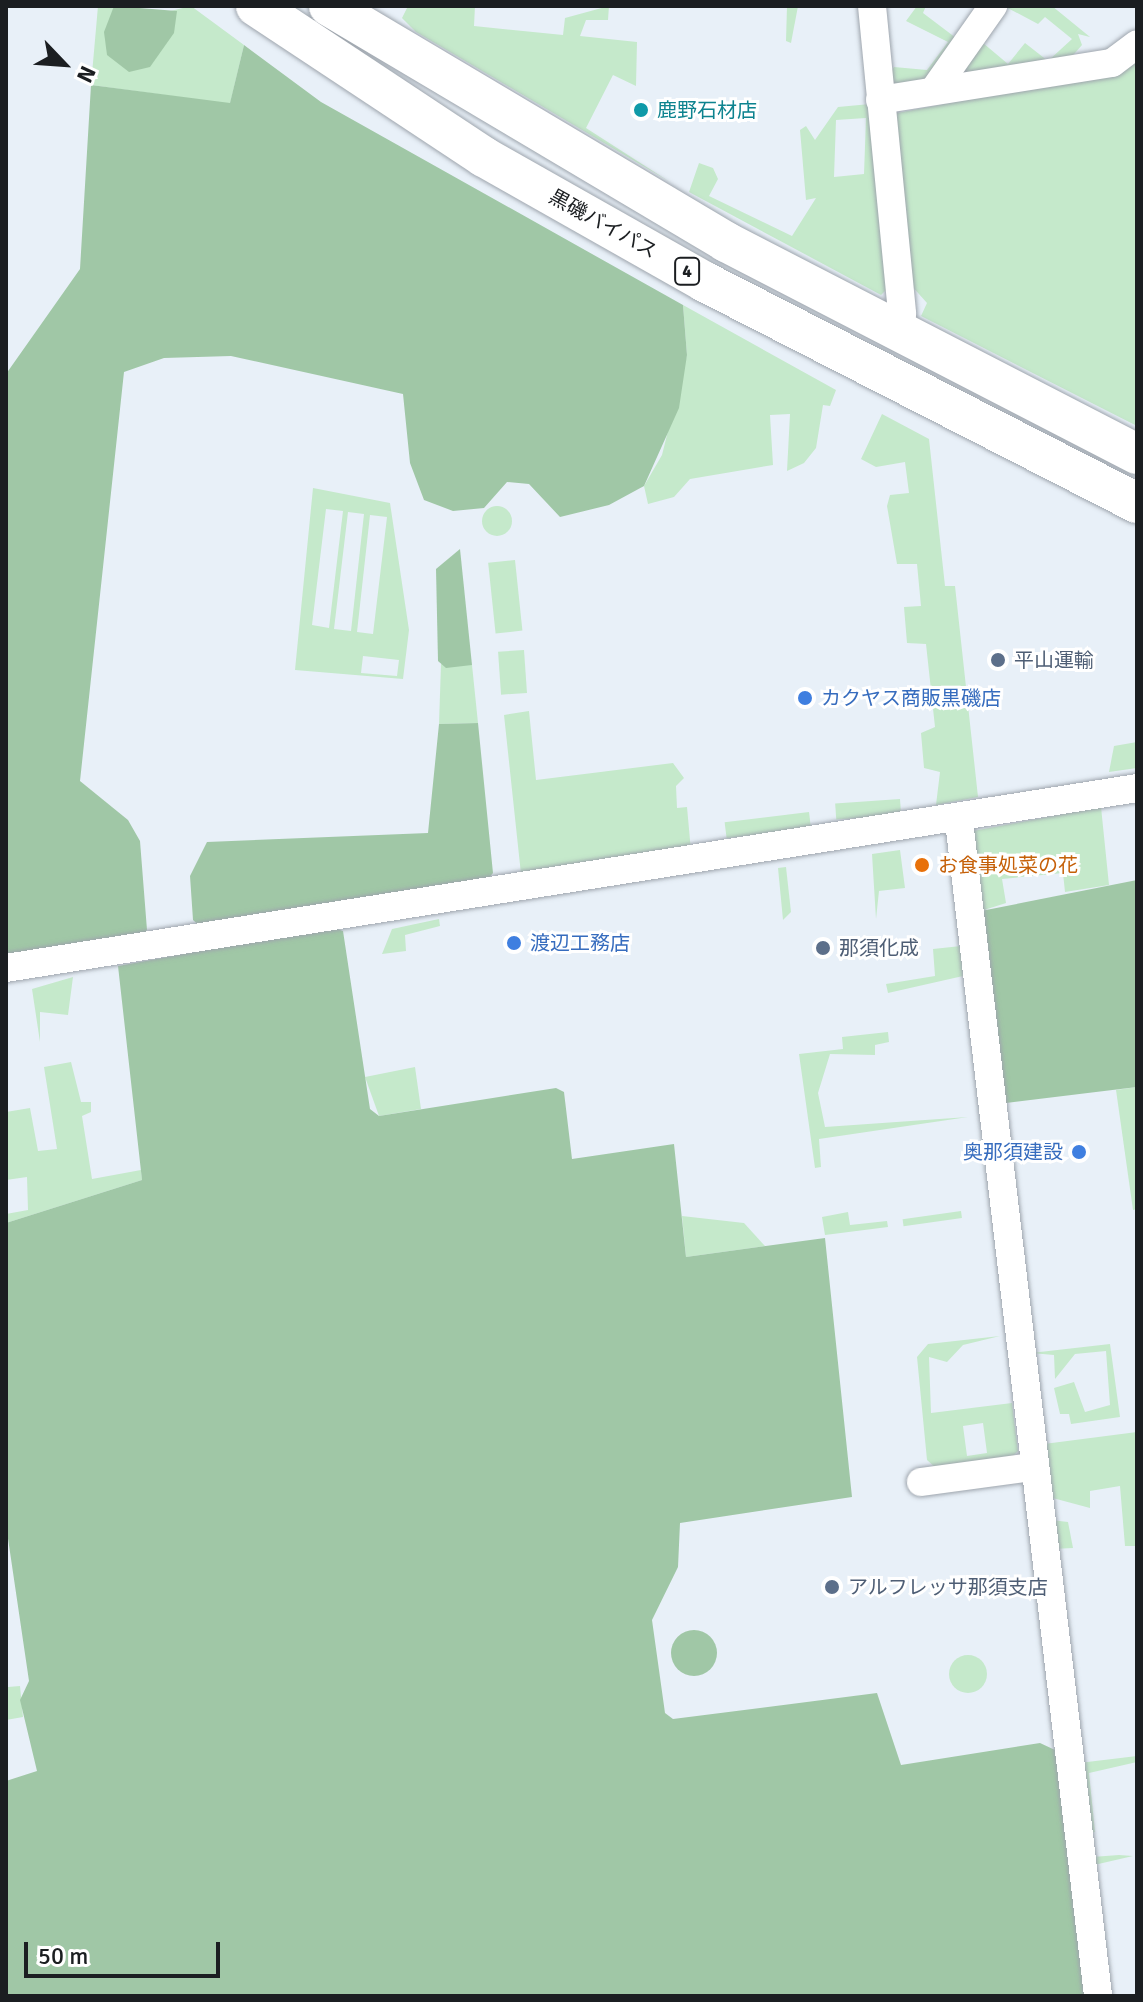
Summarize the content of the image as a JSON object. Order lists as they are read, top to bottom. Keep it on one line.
{"streets":{"highway":["黒磯バイパス","4"]},"places":["鹿野石材店","平山運輸","カクヤス商販黒磯店","お食事処菜の花","渡辺工務店","那須化成","奥那須建設","アルフレッサ那須支店"],"scale_bar":"50 m","north":"bottom right"}
